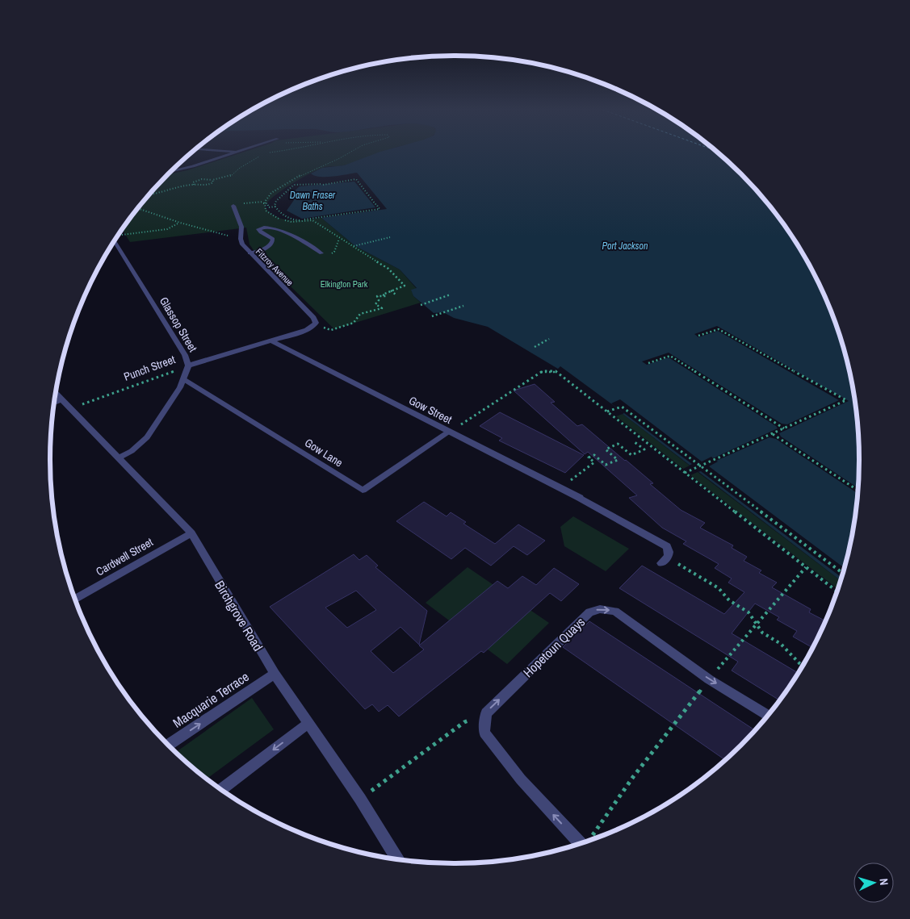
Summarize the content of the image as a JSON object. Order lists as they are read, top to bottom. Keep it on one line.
{"streets":{"street":["Fitzroy Avenue","Glassop Street","Punch Street","Gow Street","Gow Lane","Cardwell Street","Birchgrove Road","Hopetoun Quays","Macquarie Terrace"]},"crossings":[["Fitzroy Avenue","Punch Street"],["Glassop Street","Punch Street"],["Glassop Street","Gow Lane"],["Glassop Street","Birchgrove Road"],["Punch Street","Gow Street"],["Punch Street","Birchgrove Road"],["Gow Street","Gow Lane"],["Cardwell Street","Birchgrove Road"],["Birchgrove Road","Macquarie Terrace"]],"water":["Dawn Fraser Baths","Port Jackson"],"parks":["Elkington Park"],"north":"right"}
